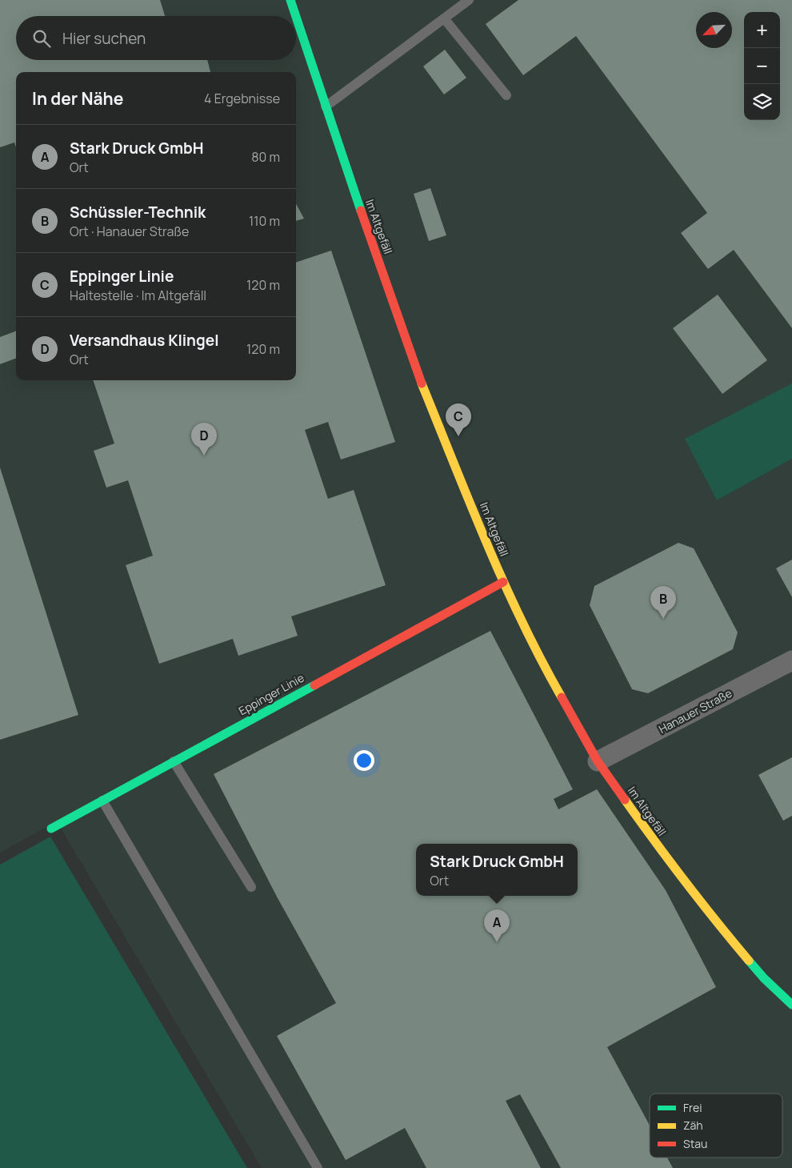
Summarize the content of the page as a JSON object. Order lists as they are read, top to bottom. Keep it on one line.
{"streets":{"street":["Im Altgefäll","Eppinger Linie","Hanauer Straße"]},"crossings":[["Im Altgefäll","Eppinger Linie"],["Im Altgefäll","Hanauer Straße"]],"legend":["Frei","Zäh","Stau"],"north":"bottom left","page":{"map_buttons":["+","−"],"search":"Hier suchen","heading":["In der Nähe","4 Ergebnisse"],"list":[{"mark":"A","name":"Stark Druck GmbH","note":"Ort","value":"80 m"},{"mark":"B","name":"Schüssler-Technik","note":"Ort · Hanauer Straße","value":"110 m"},{"mark":"C","name":"Eppinger Linie","note":"Haltestelle · Im Altgefäll","value":"120 m"},{"mark":"D","name":"Versandhaus Klingel","note":"Ort","value":"120 m"}],"pins":["C","D","B","A"],"popup":["Stark Druck GmbH","Ort"]}}
